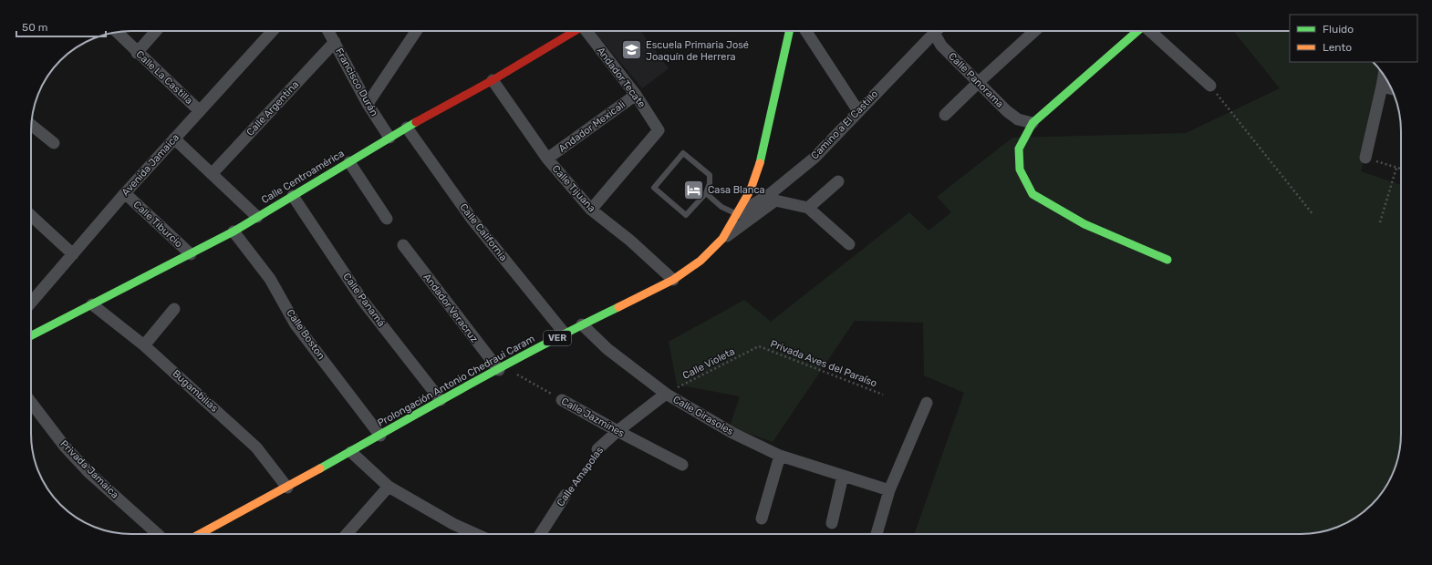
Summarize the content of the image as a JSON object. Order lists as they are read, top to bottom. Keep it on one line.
{"streets":{"street":["Calle La Castilla","Andador Tecate","Calle Panorama","Francisco Durán","Calle Argentina","Camino a El Castillo","Andador Mexicali","Avenida Jamaica","Calle Centroamérica","Calle Tijuana","Calle Tiburcio","Calle California","Calle Panamá","Andador Veracruz","Calle Boston","VER","Prolongación Antonio Chedraui Caram","Bugambilias","Calle Girasoles","Calle Jazmines","Privada Jamaica","Calle Amapolas"],"path":["Calle Violeta","Privada Aves del Paraíso"]},"crossings":[["Calle La Castilla","Avenida Jamaica"],["Andador Tecate","Andador Mexicali"],["Andador Tecate","Calle Tijuana"],["Francisco Durán","Calle Argentina"],["Francisco Durán","Calle Centroamérica"],["Camino a El Castillo","Prolongación Antonio Chedraui Caram"],["Andador Mexicali","Calle Tijuana"],["Avenida Jamaica","Calle Tiburcio"],["Calle Centroamérica","Calle Tijuana"],["Calle Centroamérica","Calle Tiburcio"],["Calle Centroamérica","Calle California"],["Calle Centroamérica","Calle Panamá"],["Calle Centroamérica","Calle Boston"],["Calle Centroamérica","Bugambilias"],["Calle Tijuana","Prolongación Antonio Chedraui Caram"],["Calle California","Prolongación Antonio Chedraui Caram"],["Calle Panamá","Prolongación Antonio Chedraui Caram"],["Andador Veracruz","Prolongación Antonio Chedraui Caram"],["Andador Veracruz","Calle Jazmines"],["Calle Boston","Prolongación Antonio Chedraui Caram"],["Calle Violeta","Privada Aves del Paraíso"],["Calle Violeta","Calle Girasoles"],["Calle Violeta","Calle Amapolas"],["Prolongación Antonio Chedraui Caram","Bugambilias"],["Prolongación Antonio Chedraui Caram","Calle Girasoles"],["Prolongación Antonio Chedraui Caram","Calle Jazmines"],["Calle Girasoles","Calle Amapolas"],["Calle Jazmines","Calle Amapolas"]],"places":{"school or university":["Escuela Primaria José Joaquín de Herrera"],"hotel":["Casa Blanca"]},"legend":["Fluido","Lento"],"scale_bar":"50 m"}
